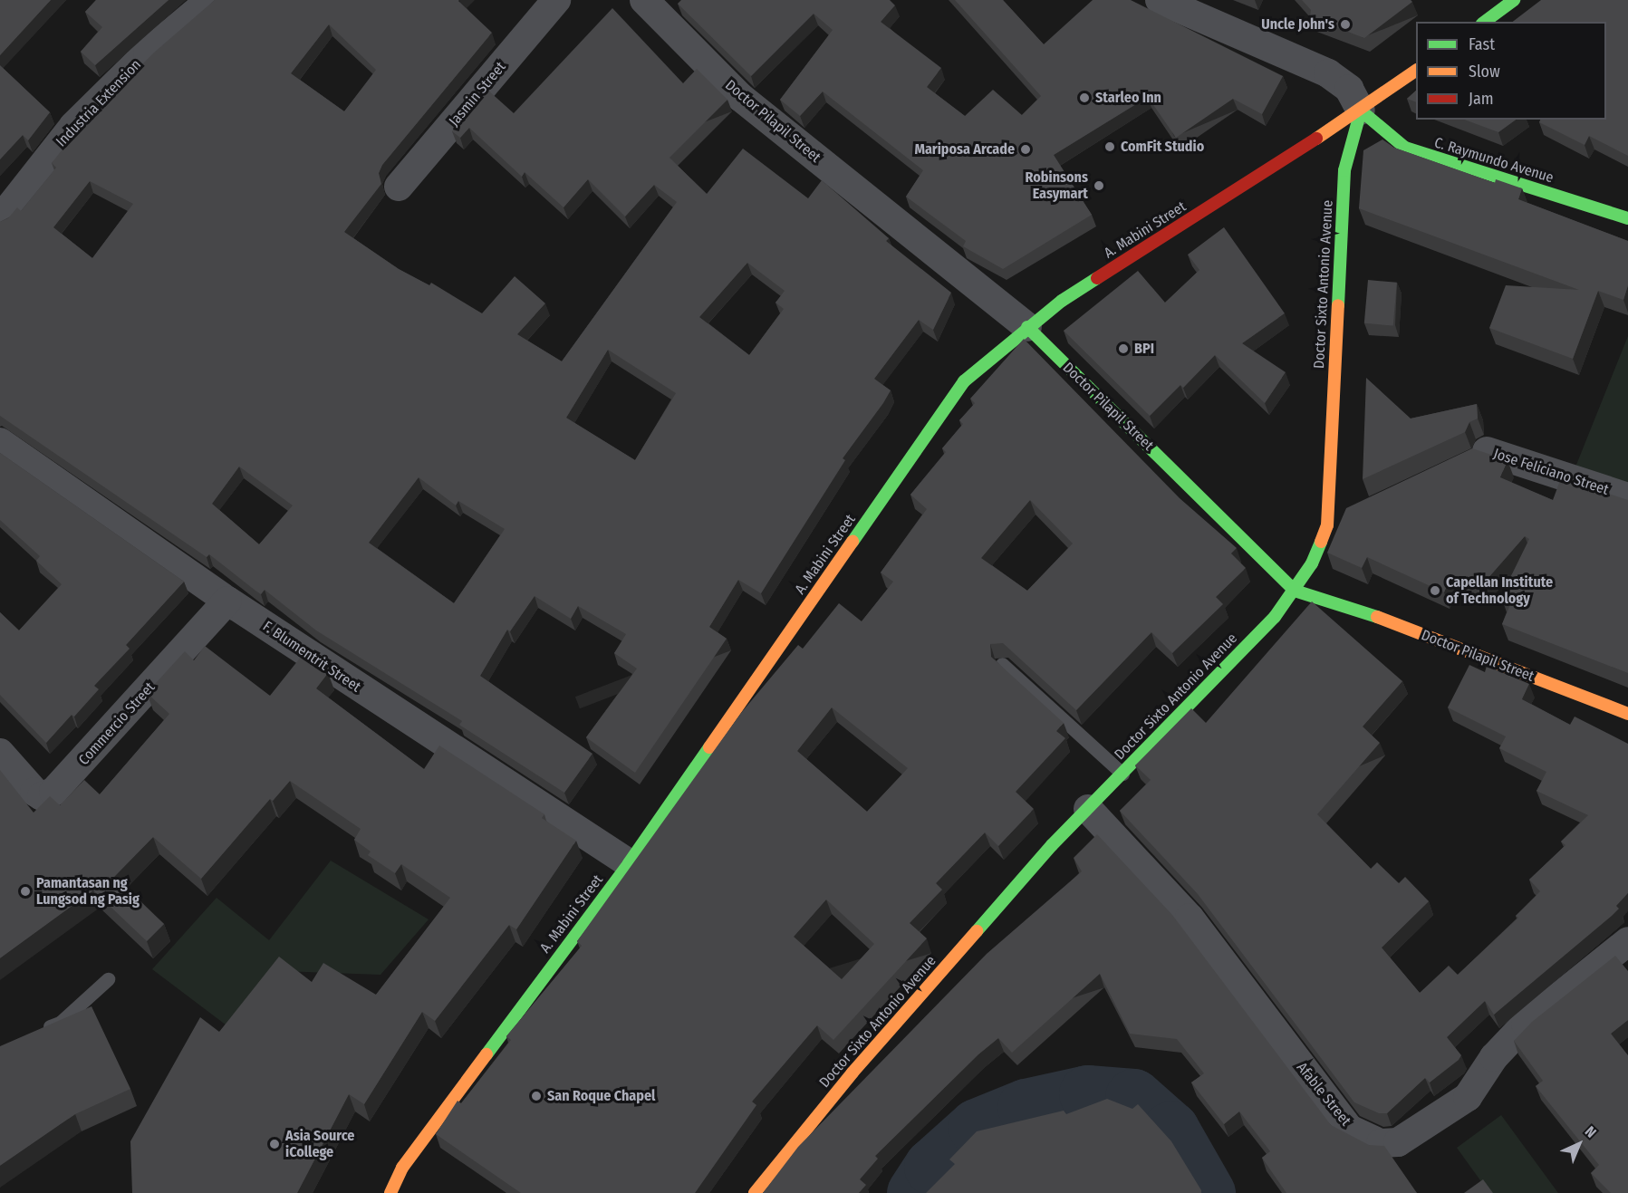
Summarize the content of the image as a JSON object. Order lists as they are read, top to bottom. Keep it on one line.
{"streets":{"main road":["Doctor Pilapil Street","C. Raymundo Avenue","A. Mabini Street","Doctor Sixto Antonio Avenue"],"street":["Jasmin Street","Industria Extension","Jose Feliciano Street","F. Blumentrit Street","Commercio Street","Afable Street"]},"crossings":[["Doctor Pilapil Street","A. Mabini Street"],["Doctor Pilapil Street","Doctor Sixto Antonio Avenue"],["C. Raymundo Avenue","A. Mabini Street"],["C. Raymundo Avenue","Doctor Sixto Antonio Avenue"],["A. Mabini Street","Doctor Sixto Antonio Avenue"],["A. Mabini Street","F. Blumentrit Street"],["Doctor Sixto Antonio Avenue","Afable Street"],["F. Blumentrit Street","Commercio Street"]],"places":["Uncle John's","Starleo Inn","ComFit Studio","Mariposa Arcade","Robinsons Easymart","BPI","Capellan Institute of Technology","Pamantasan ng Lungsod ng Pasig","San Roque Chapel","Asia Source iCollege"],"legend":["Fast","Slow","Jam"],"north":"top right"}
